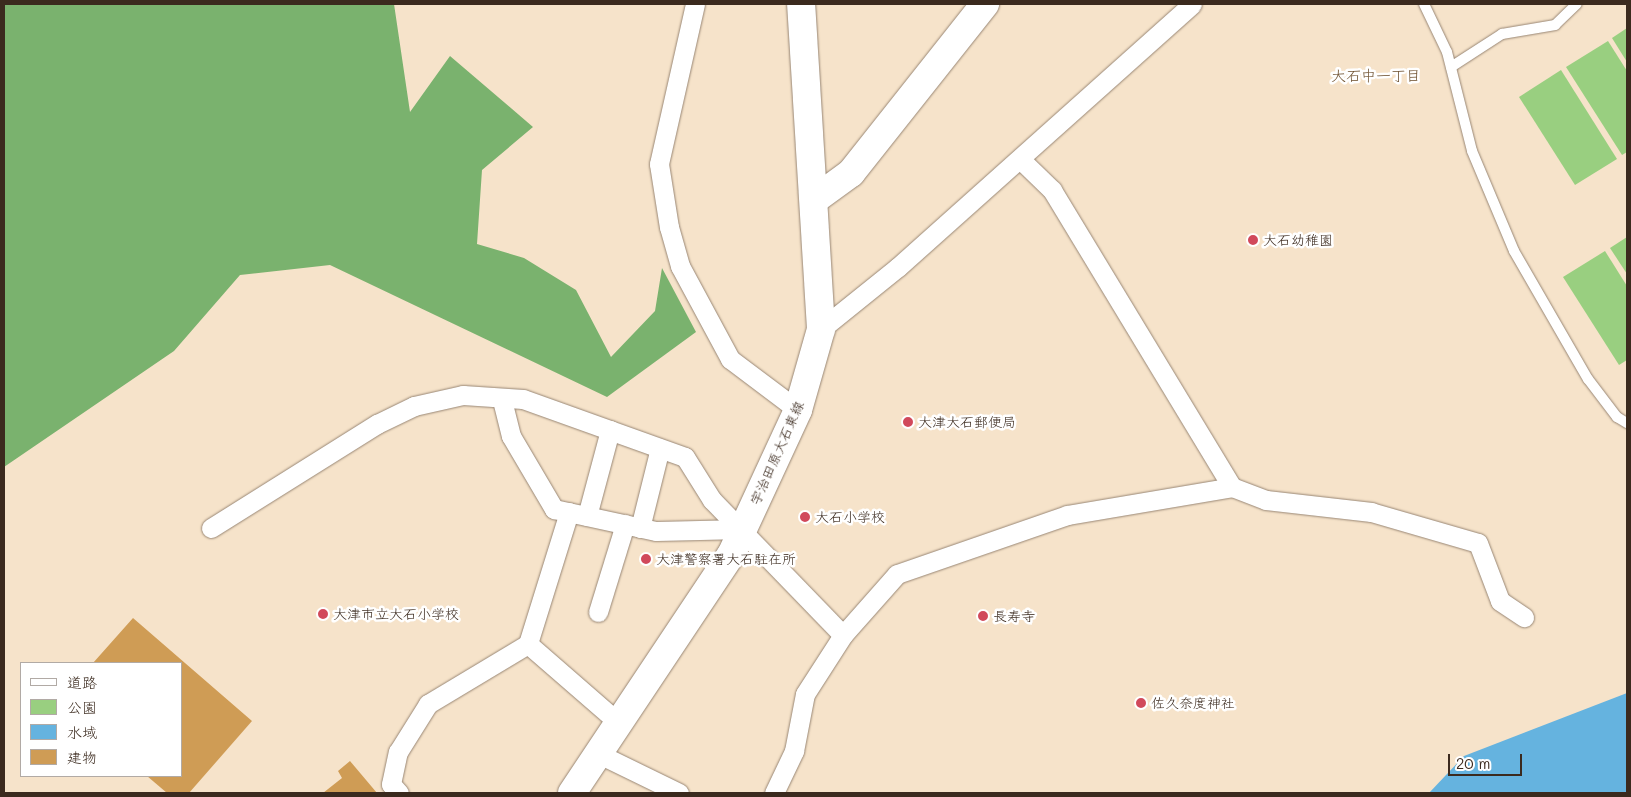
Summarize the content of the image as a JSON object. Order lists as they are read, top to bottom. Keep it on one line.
{"streets":{"main road":["宇治田原大石東線"]},"districts":["大石中一丁目"],"places":["大石幼稚園","大津大石郵便局","大石小学校","大津警察署大石駐在所","大津市立大石小学校","長寿寺","佐久奈度神社"],"legend":["道路","公園","水域","建物"],"scale_bar":"20 m"}
